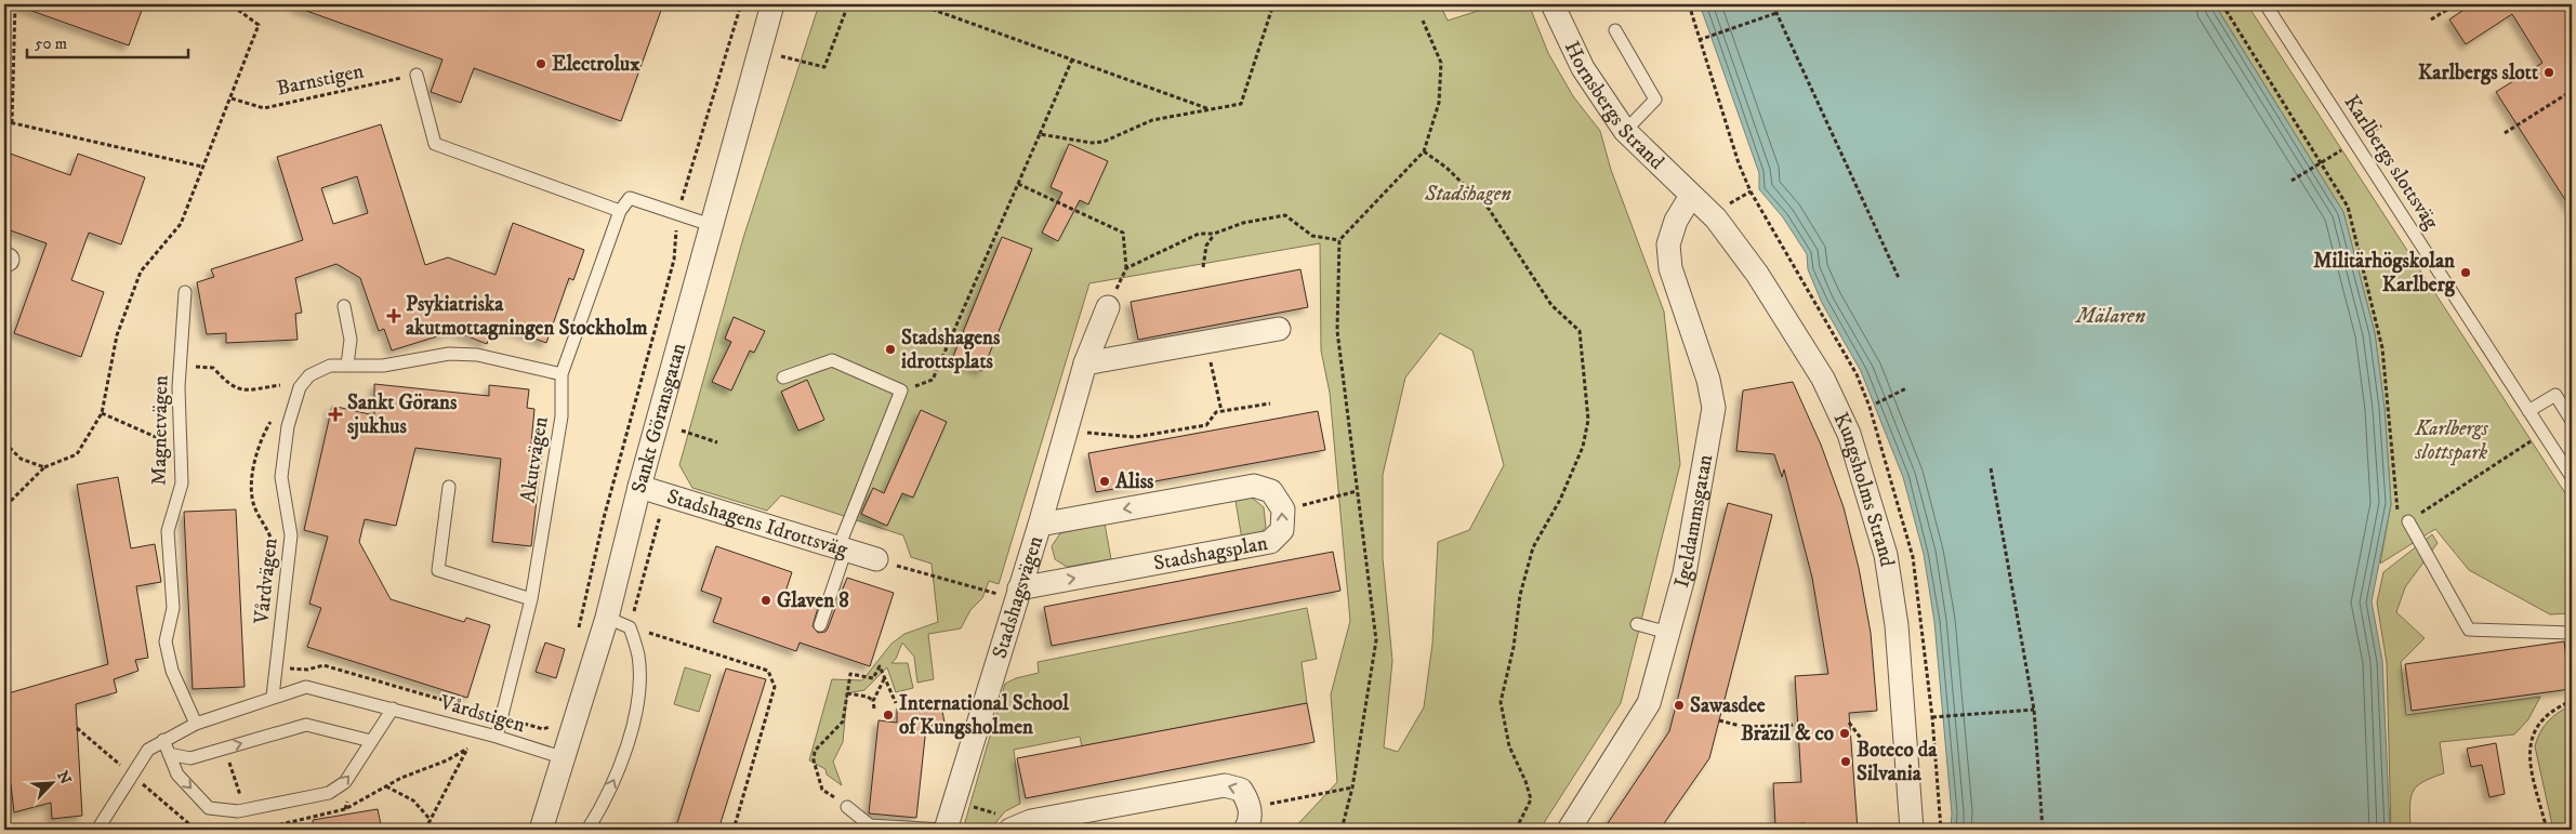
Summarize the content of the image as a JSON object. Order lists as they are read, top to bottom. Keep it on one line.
{"streets":{"street":["Hornsbergs Strand","Sankt Göransgatan","Kungsholms Strand","Igeldammsgatan","Stadshagens Idrottsväg","Stadshagsplan","Stadshagsvägen"],"lane":["Karlbergs slottsväg","Magnetvägen","Akutvägen","Vårdvägen","Vårdstigen"],"path":["Barnstigen"]},"crossings":[["Hornsbergs Strand","Kungsholms Strand"],["Hornsbergs Strand","Igeldammsgatan"],["Sankt Göransgatan","Akutvägen"],["Sankt Göransgatan","Stadshagens Idrottsväg"],["Sankt Göransgatan","Vårdstigen"],["Magnetvägen","Vårdstigen"],["Akutvägen","Vårdstigen"],["Kungsholms Strand","Igeldammsgatan"],["Stadshagsplan","Stadshagsvägen"],["Vårdvägen","Vårdstigen"]],"water":["Mälaren"],"parks":["Stadshagen","Karlbergs slottspark"],"places":{"other":["Electrolux","Karlbergs slott","Militärhögskolan Karlberg","Stadshagens idrottsplats","Aliss","Glaven 8","Sawasdee","International School of Kungsholmen","Brazil & co","Boteco da Silvania"],"health":["Psykiatriska akutmottagningen Stockholm","Sankt Görans sjukhus"]},"scale_bar":"50 m","north":"top right"}
